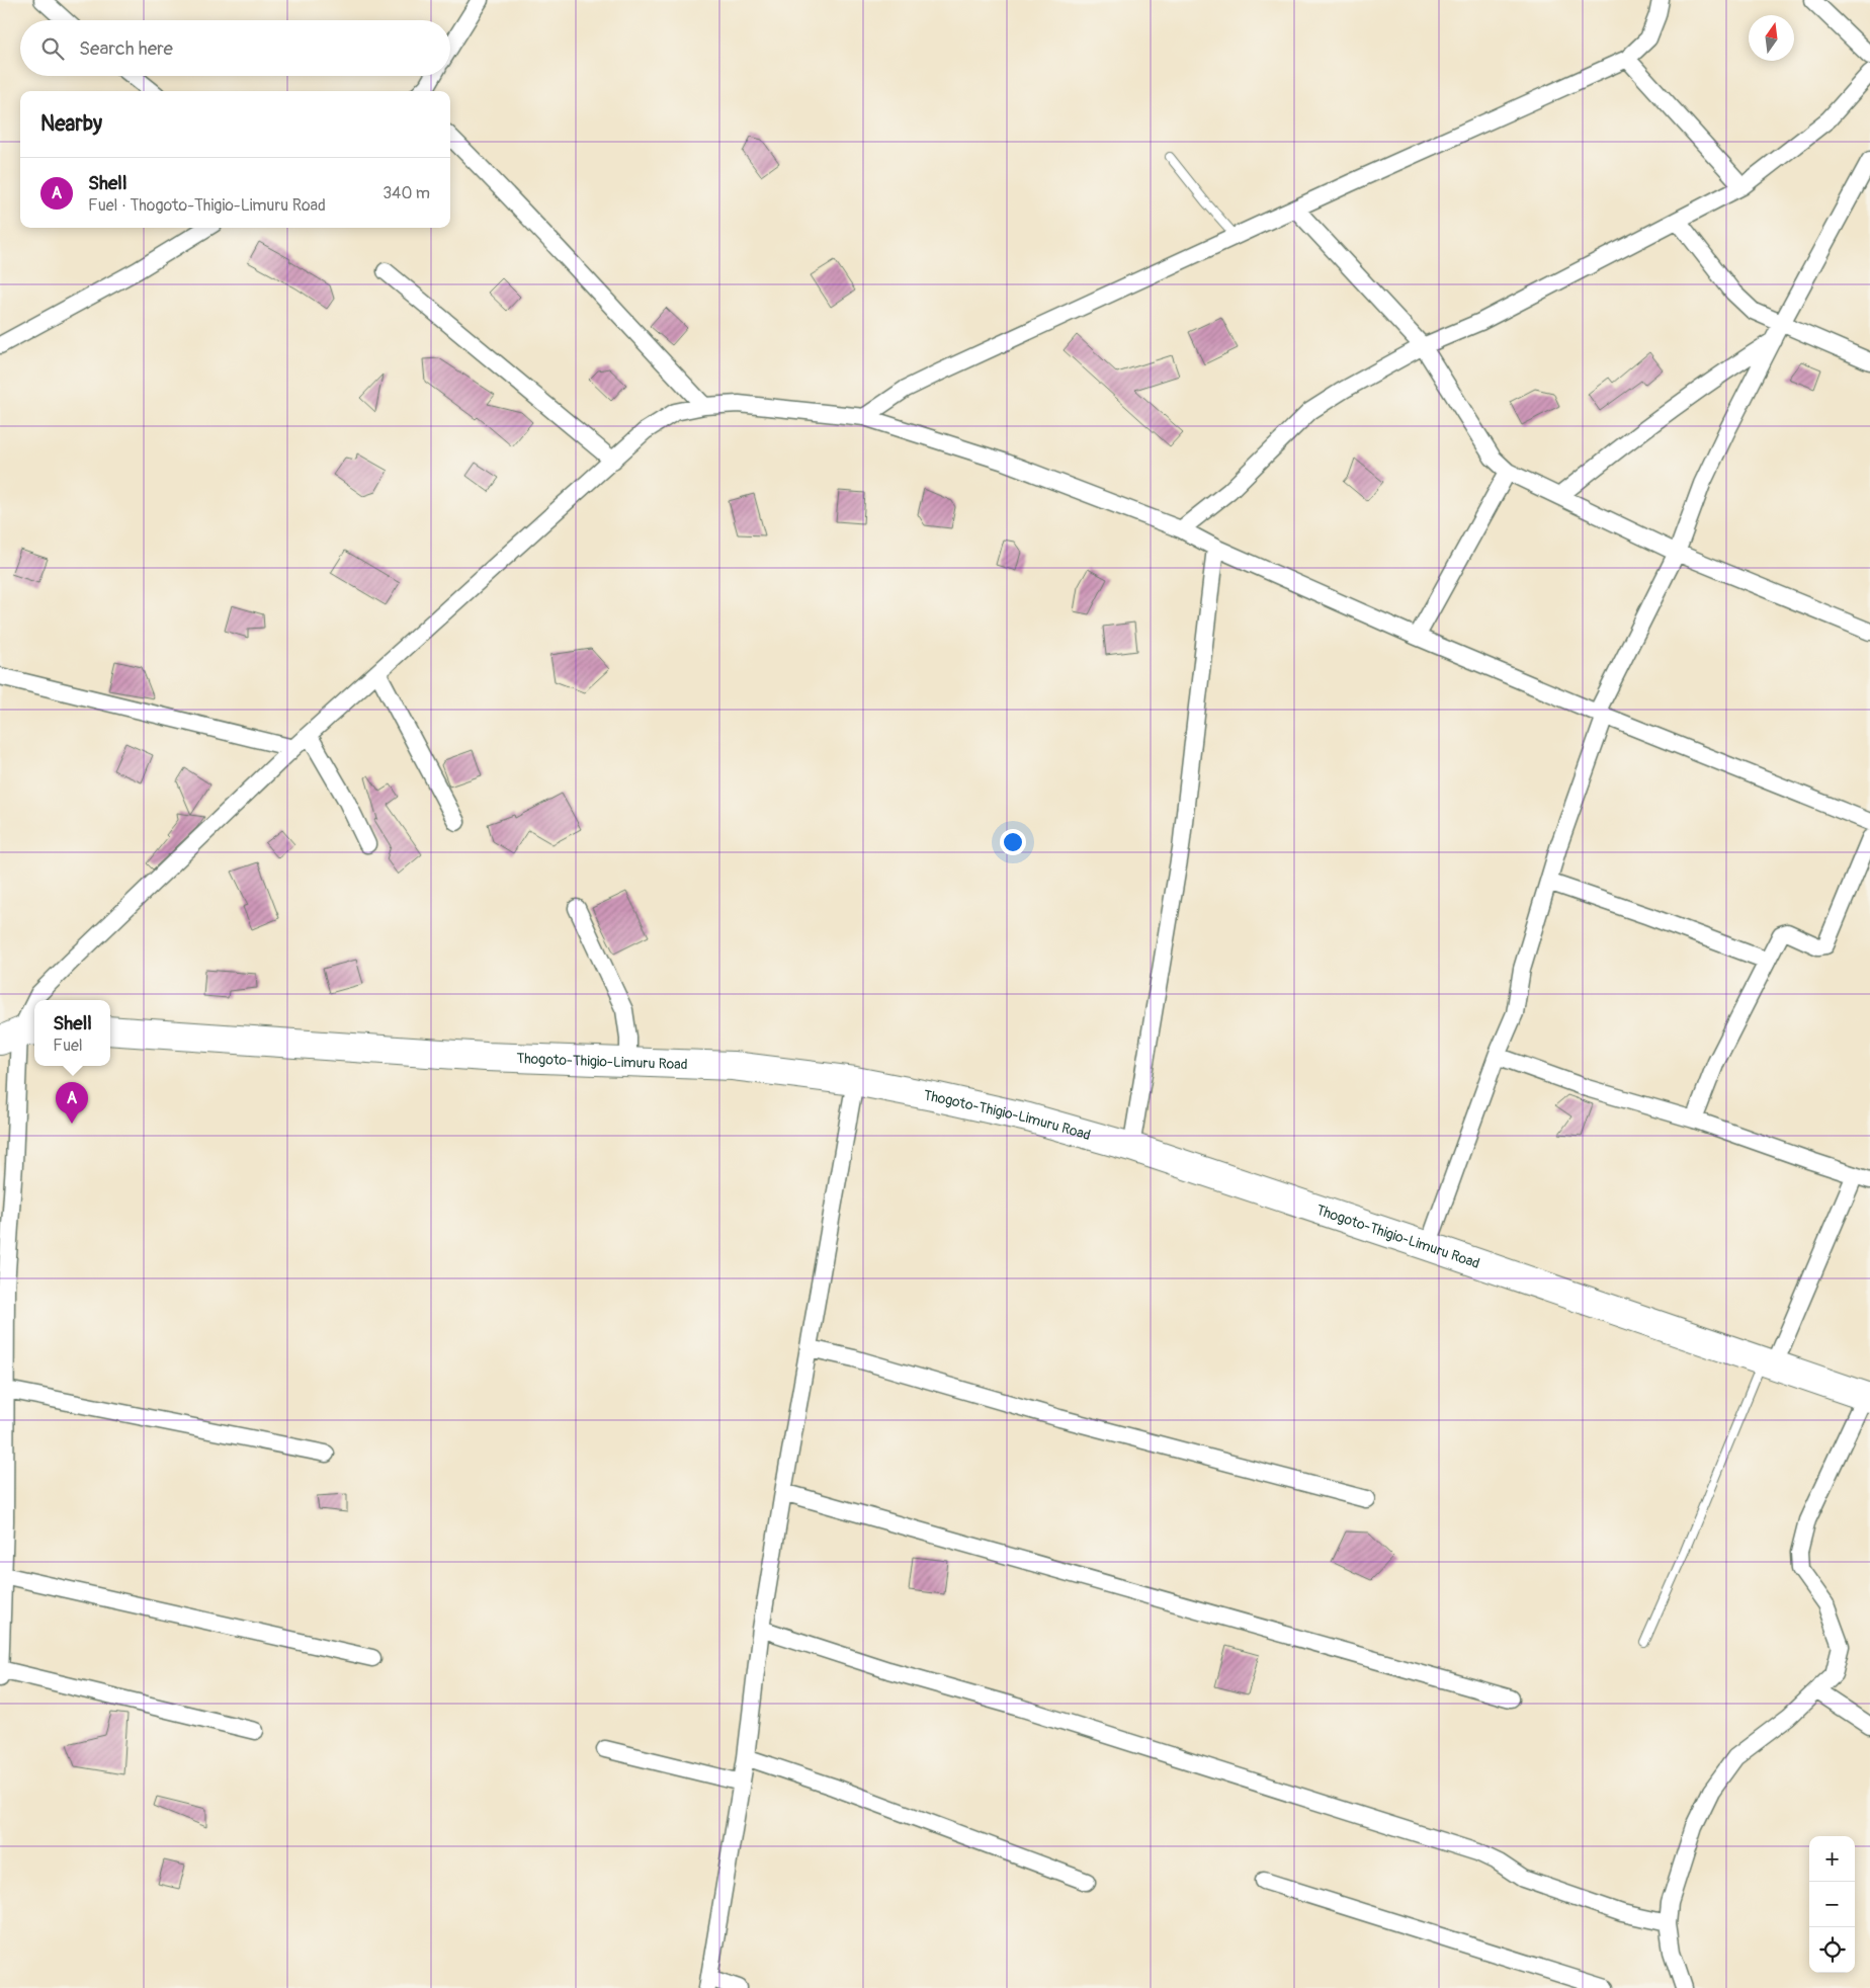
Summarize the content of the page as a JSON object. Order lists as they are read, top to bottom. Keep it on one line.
{"streets":{"highway":["Thogoto-Thigio-Limuru Road"]},"north":"top","page":{"search":"Search here","heading":"Nearby","list":[{"mark":"A","name":"Shell","note":"Fuel · Thogoto-Thigio-Limuru Road","value":"340 m"}],"popup":["Shell","Fuel"],"pins":"A","map_buttons":["+","−"]}}
